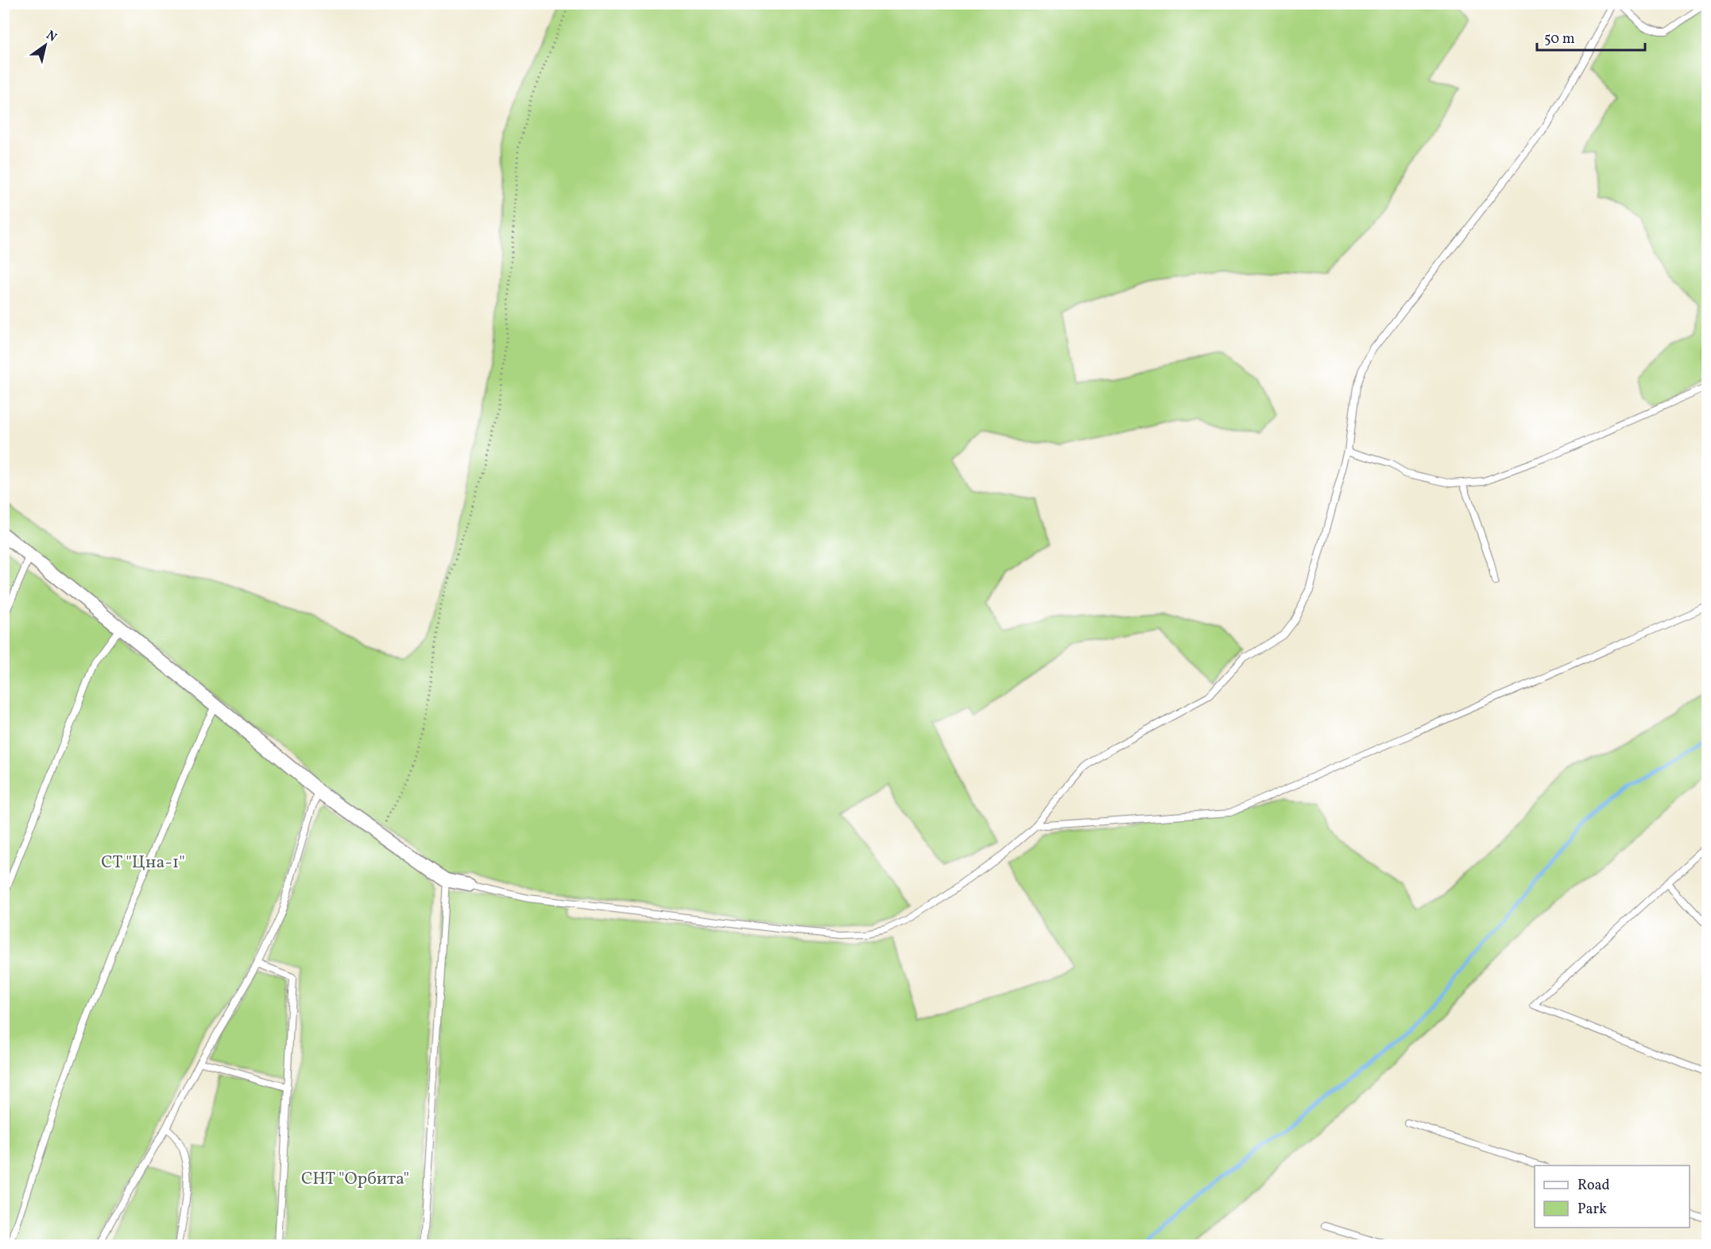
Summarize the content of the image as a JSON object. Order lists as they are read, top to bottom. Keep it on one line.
{"parks":["СТ \"Цна-1\"","CНТ \"Орбита\""],"legend":["Road","Park"],"scale_bar":"50 m","north":"top right"}
